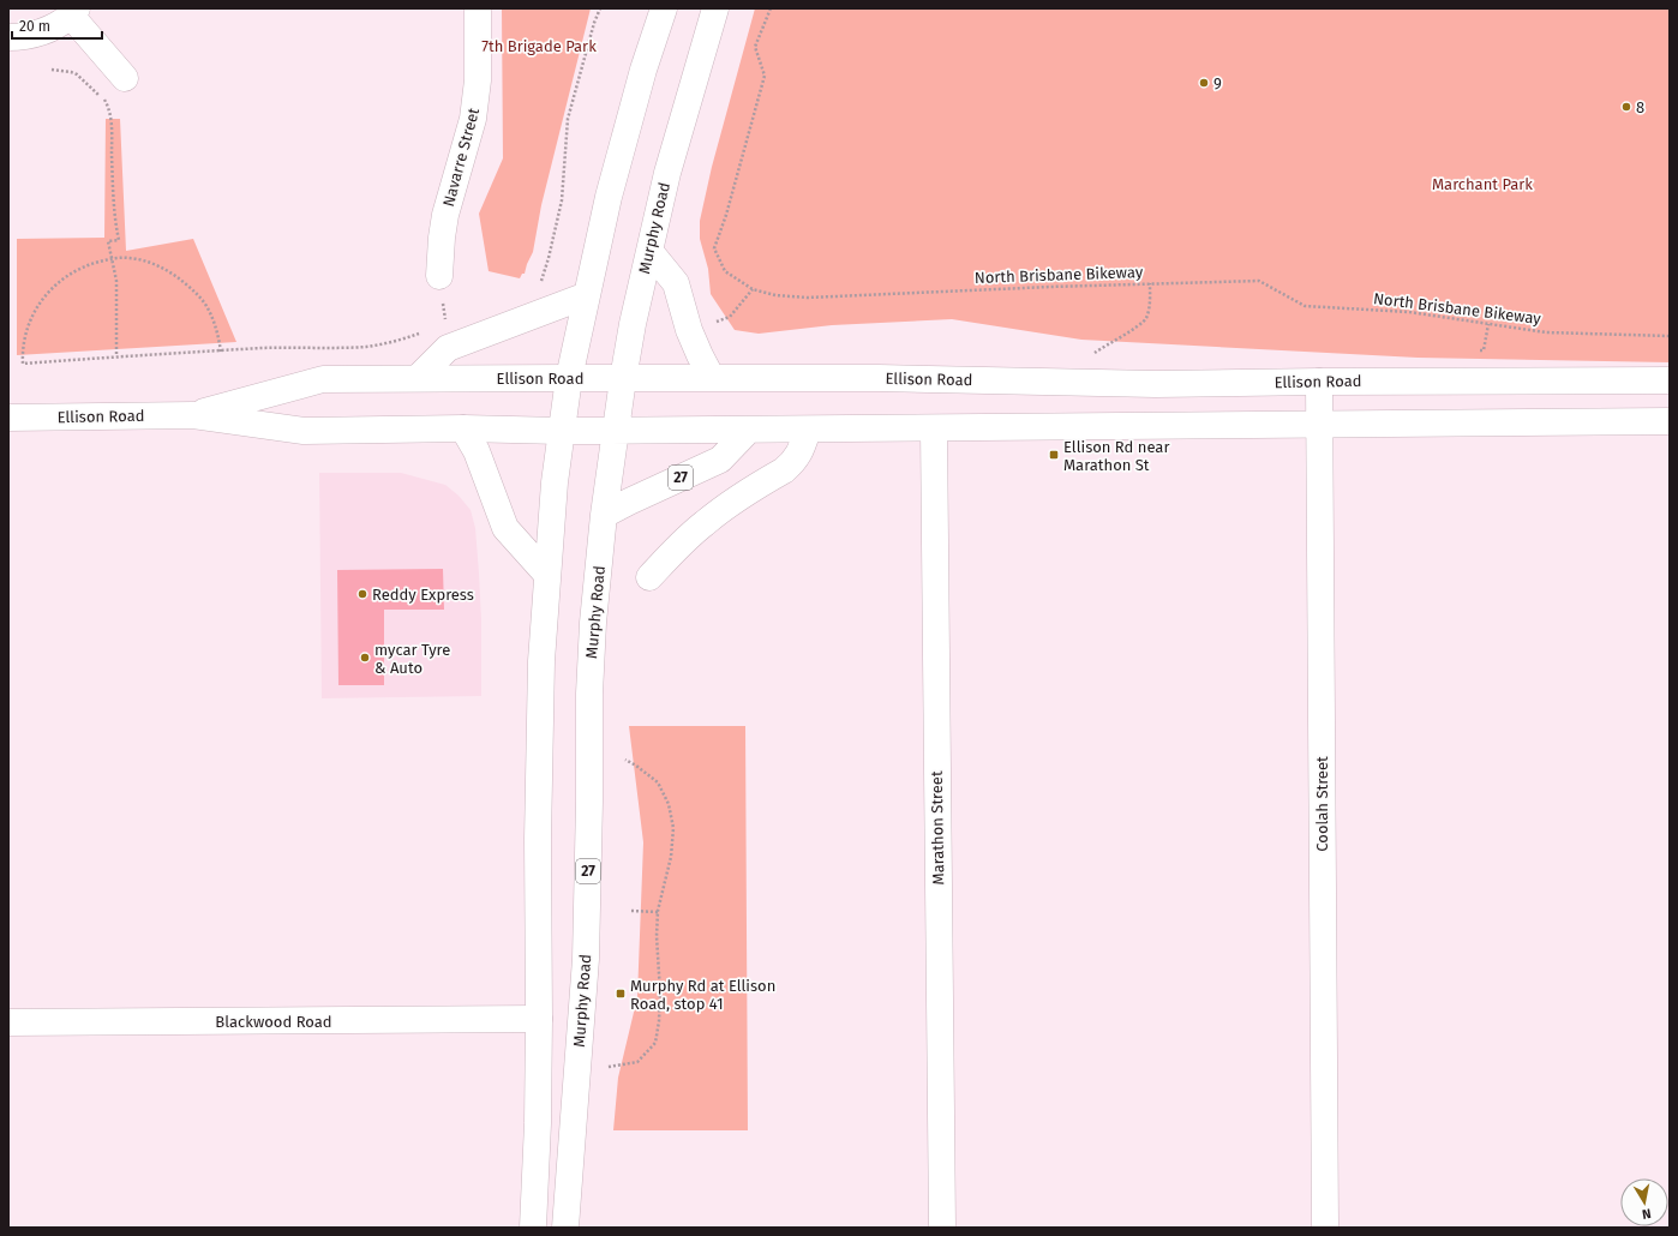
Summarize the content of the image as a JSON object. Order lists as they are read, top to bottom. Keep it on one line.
{"streets":{"main road":["Navarre Street","Murphy Road","Ellison Road","27","Coolah Street","Marathon Street","Blackwood Road"],"path":["North Brisbane Bikeway"]},"crossings":[["Murphy Road","Ellison Road"],["Murphy Road","27"],["Ellison Road","27"],["Ellison Road","Coolah Street"],["Ellison Road","Marathon Street"]],"parks":["7th Brigade Park","Marchant Park"],"places":{"other":["9","8","Reddy Express","mycar Tyre & Auto"],"transit":["Ellison Rd near Marathon St","Murphy Rd at Ellison Road, stop 41"]},"scale_bar":"20 m","north":"bottom"}
